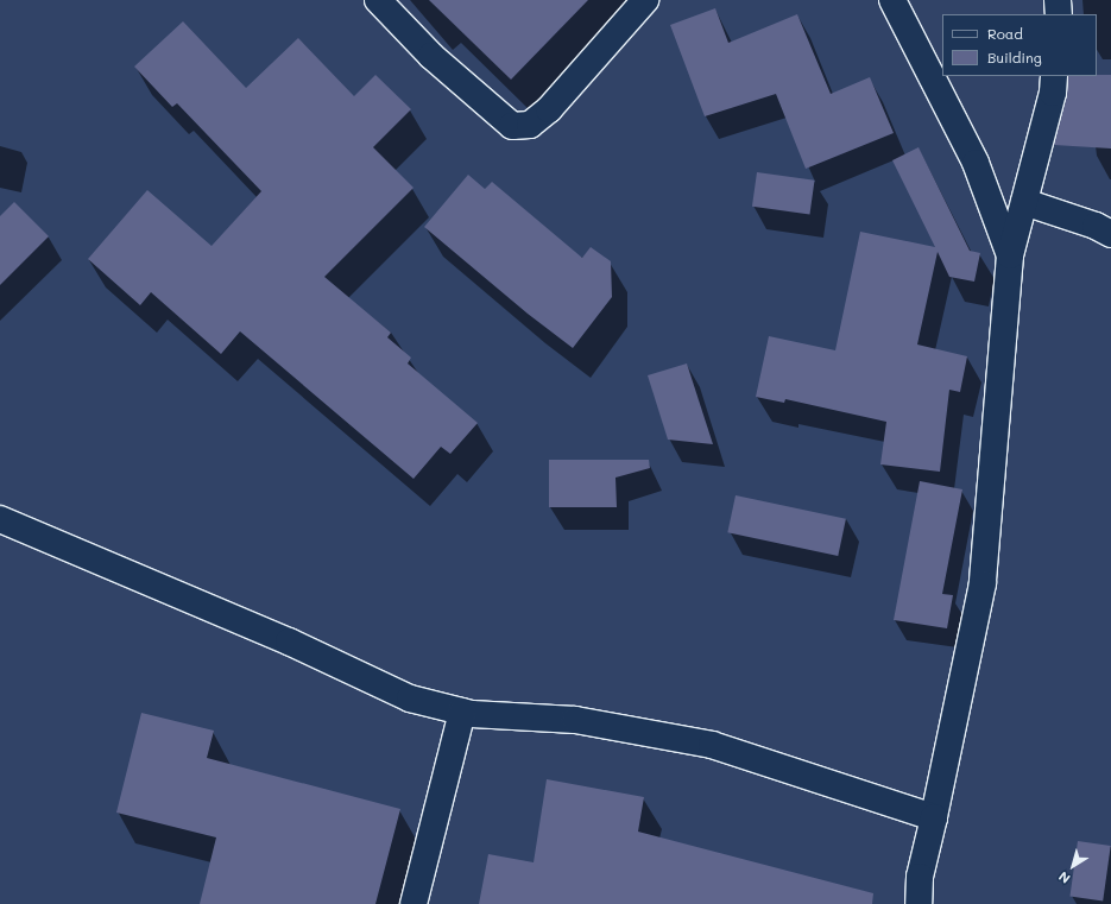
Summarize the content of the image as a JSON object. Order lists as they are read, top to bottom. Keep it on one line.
{"legend":["Road","Building"],"north":"bottom left"}
